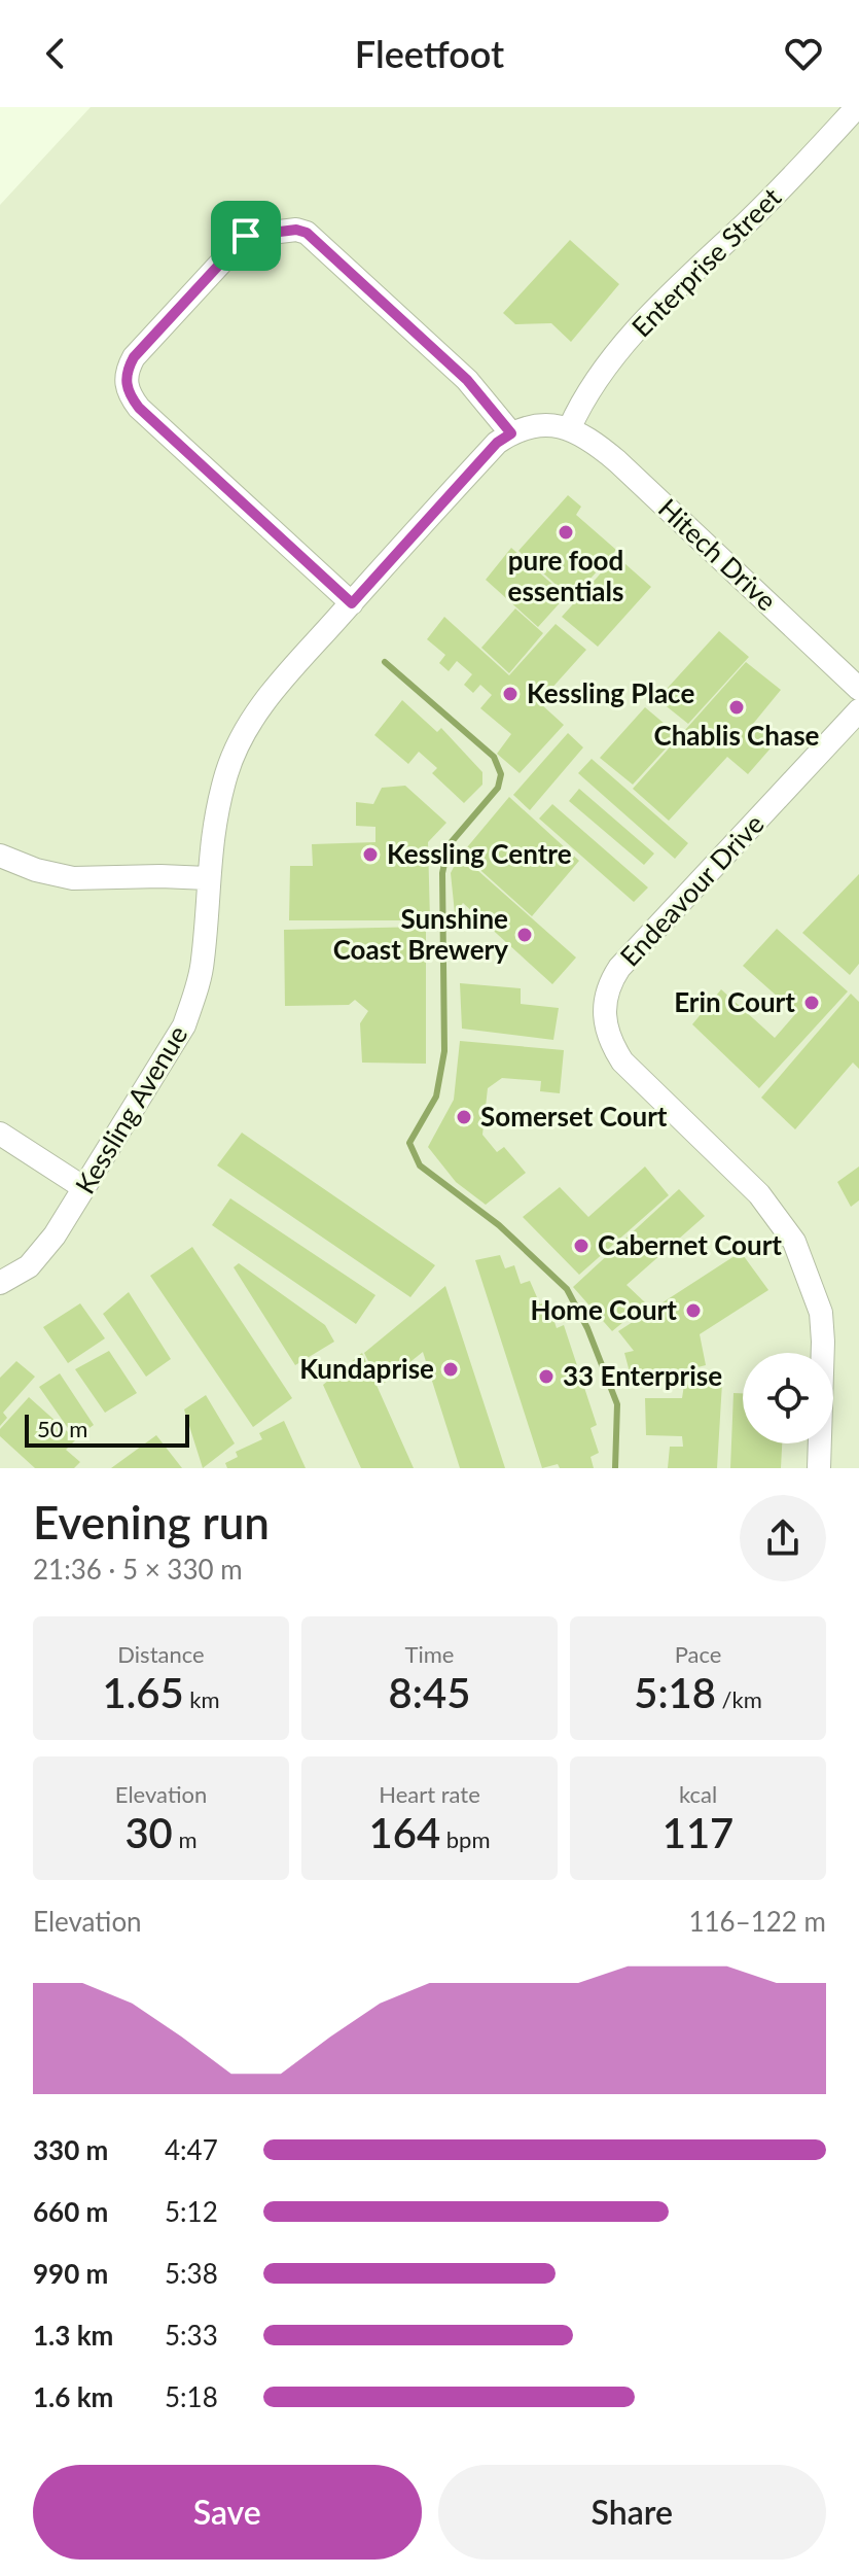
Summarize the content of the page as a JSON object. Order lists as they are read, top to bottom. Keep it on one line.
{"streets":{"street":["Enterprise Street","Hitech Drive","Endeavour Drive","Kessling Avenue"]},"crossings":[["Enterprise Street","Hitech Drive"]],"places":["pure food essentials","Kessling Place","Chablis Chase","Kessling Centre","Sunshine Coast Brewery","Erin Court","Somerset Court","Cabernet Court","Home Court","Kundaprise","33 Enterprise"],"scale_bar":"50 m","page":{"header":"Fleetfoot","scale":"50 m","heading":["Evening run","21:36 · 5 × 330 m"],"stats":[["Distance","1.65 km"],["Time","8:45"],["Pace","5:18 /km"],["Elevation","30 m"],["Heart rate","164 bpm"],["kcal","117"]],"chart":["Elevation","116–122 m"],"list":[{"name":"330 m","note":"4:47"},{"name":"660 m","note":"5:12"},{"name":"990 m","note":"5:38"},{"name":"1.3 km","note":"5:33"},{"name":"1.6 km","note":"5:18"}],"buttons":["Save","Share"]}}
